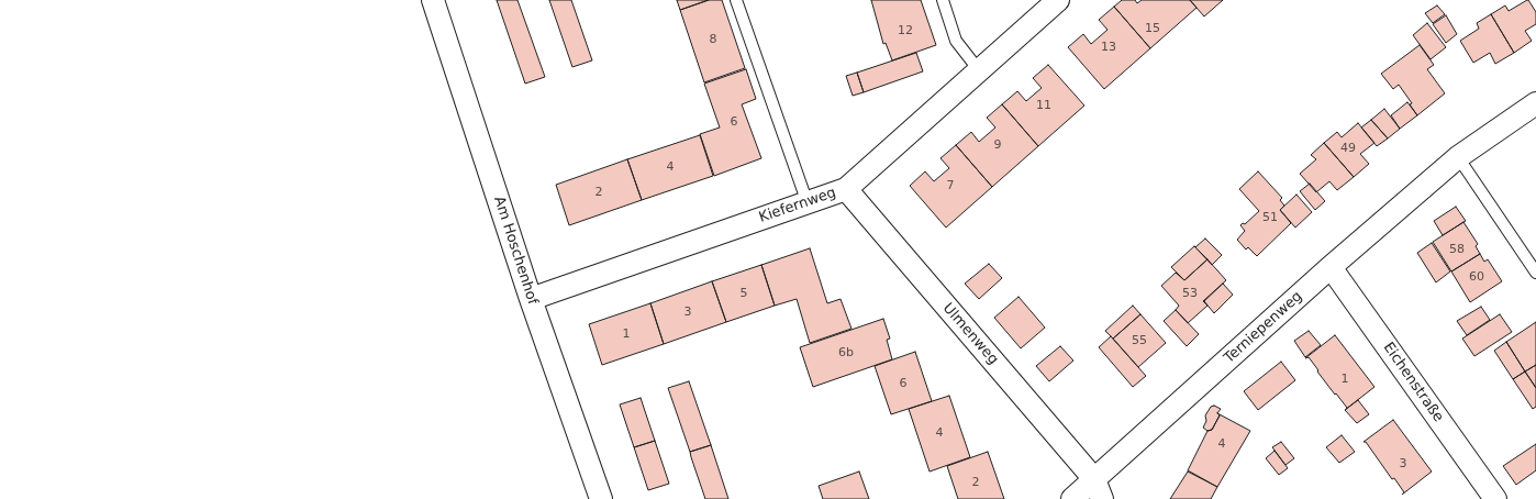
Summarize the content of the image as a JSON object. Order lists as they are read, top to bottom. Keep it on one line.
{"streets":{"street":["Kiefernweg","Am Hoschenhof","Terniepenweg","Ulmenweg","Eichenstraße"]},"crossings":[["Kiefernweg","Am Hoschenhof"],["Kiefernweg","Ulmenweg"],["Terniepenweg","Ulmenweg"],["Terniepenweg","Eichenstraße"]],"house_numbers":["15","12","8","13","11","6","9","49","4","7","2","51","58","60","5","53","3","1","55","6b","1","6","4","4","3","2"]}
